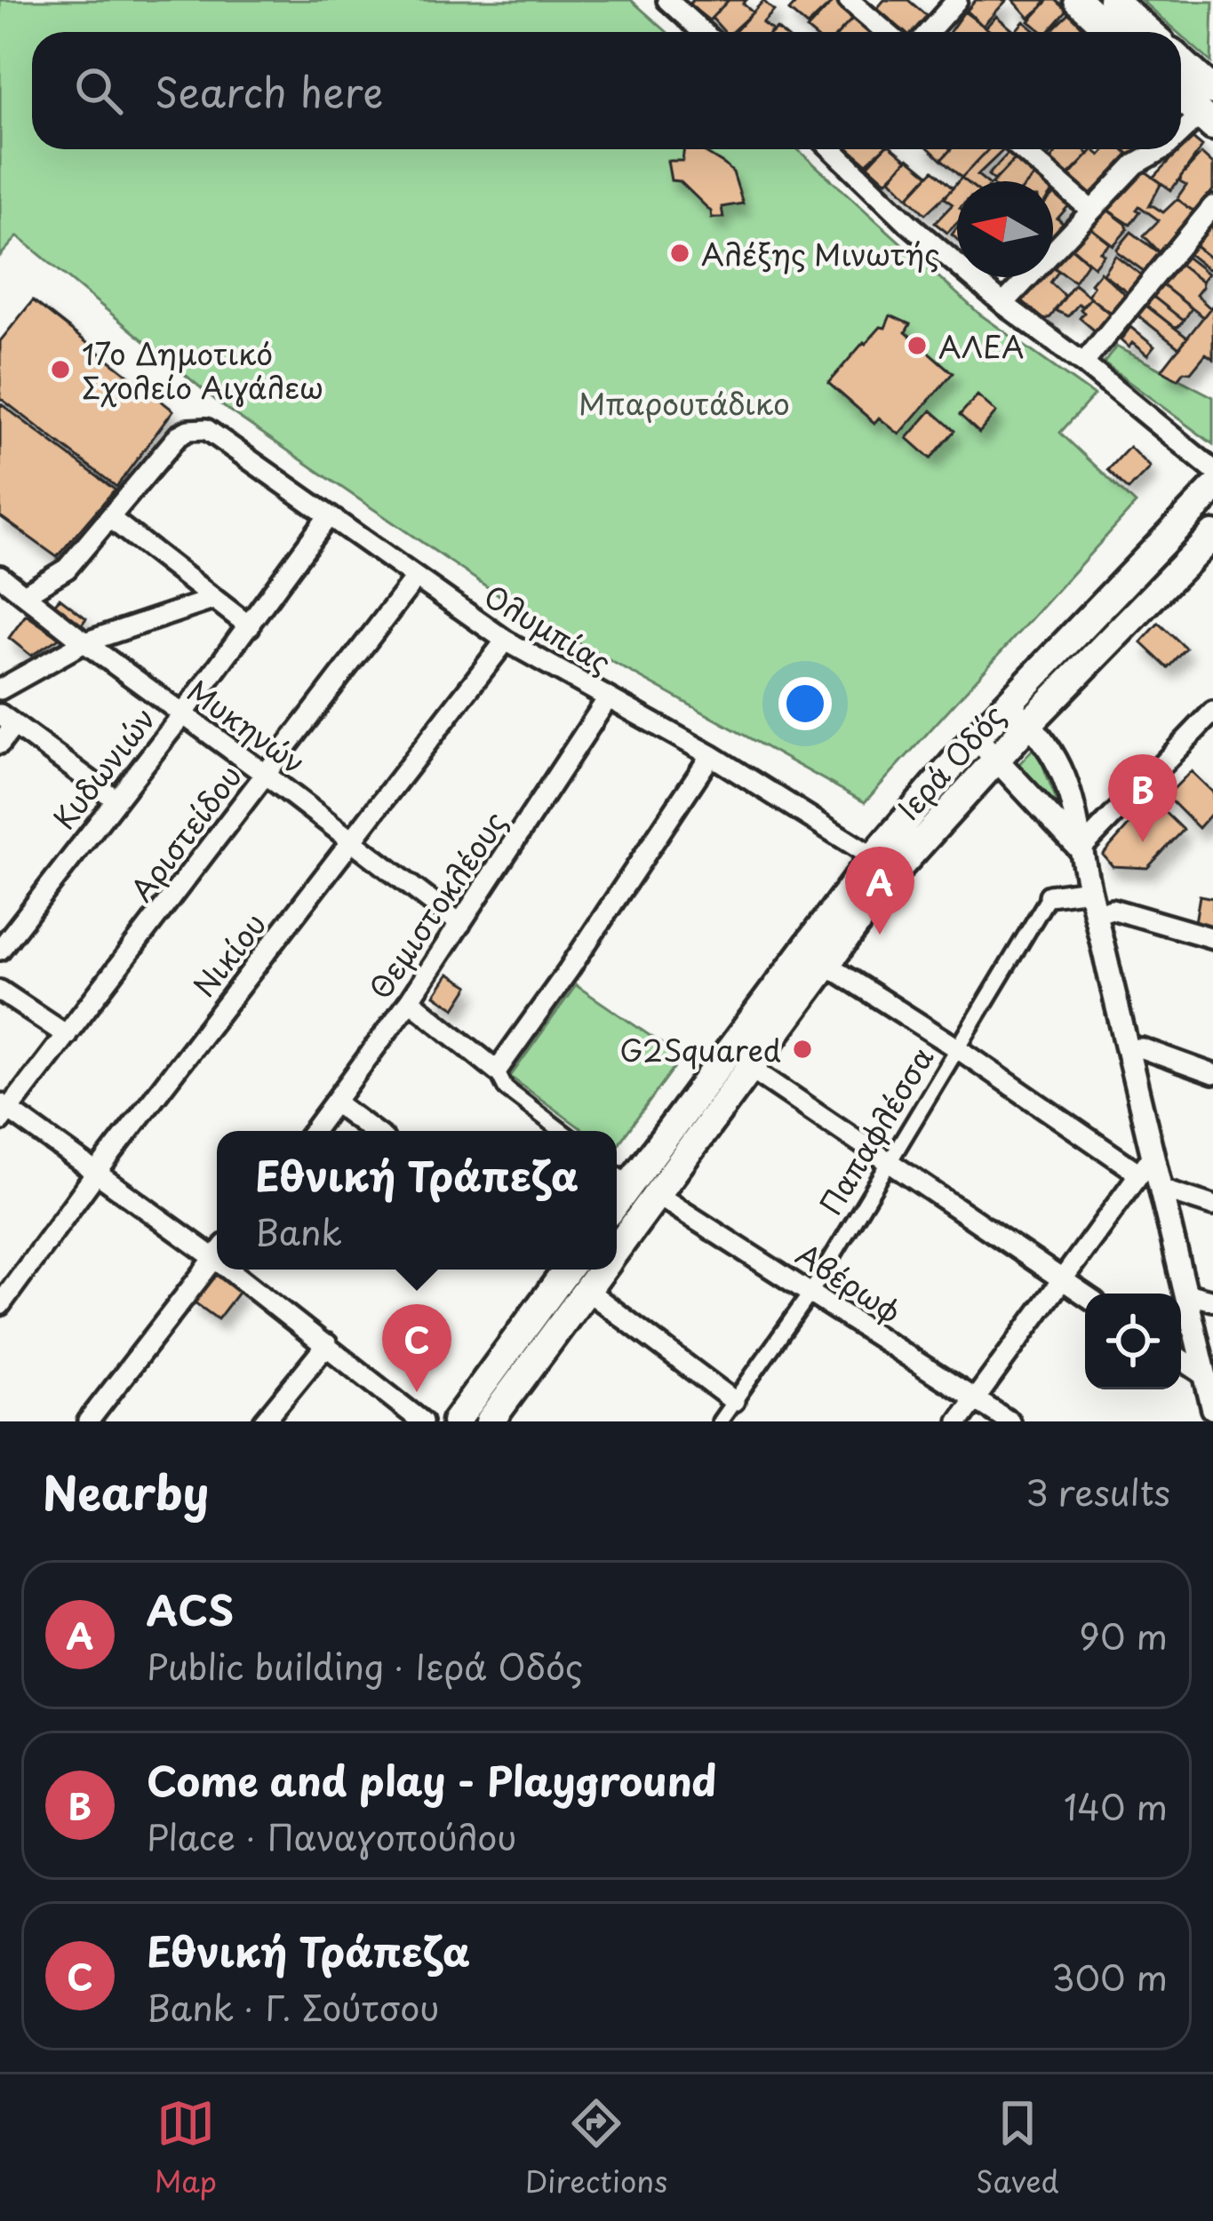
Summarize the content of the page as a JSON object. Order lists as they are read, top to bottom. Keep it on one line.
{"streets":{"main road":["Ιερά Οδός"],"street":["Ολυμπίας","Μυκηνών","Κυδωνιών","Αριστείδου","Θεμιστοκλέους","Νικίου","Παπαφλέσσα","Αβέρωφ"]},"crossings":[["Ολυμπίας","Ιερά Οδός"],["Ολυμπίας","Κυδωνιών"],["Ολυμπίας","Αριστείδου"],["Ολυμπίας","Θεμιστοκλέους"],["Ολυμπίας","Νικίου"],["Μυκηνών","Κυδωνιών"],["Μυκηνών","Αριστείδου"],["Μυκηνών","Θεμιστοκλέους"],["Μυκηνών","Νικίου"],["Ιερά Οδός","Αβέρωφ"],["Παπαφλέσσα","Αβέρωφ"]],"parks":["Μπαρουτάδικο"],"places":["Αλέξης Μινωτής","ΑΛΕΑ","17o Δημοτικό Σχολείο Αιγάλεω","G2Squared"],"north":"left","page":{"search":"Search here","pins":["B","A","C"],"popup":["Εθνική Τράπεζα","Bank"],"heading":["Nearby","3 results"],"list":[{"mark":"A","name":"ACS","note":"Public building · Ιερά Οδός","value":"90 m"},{"mark":"B","name":"Come and play - Playground","note":"Place · Παναγοπούλου","value":"140 m"},{"mark":"C","name":"Εθνική Τράπεζα","note":"Bank · Γ. Σούτσου","value":"300 m"}],"nav":["Map","Directions","Saved"]}}
